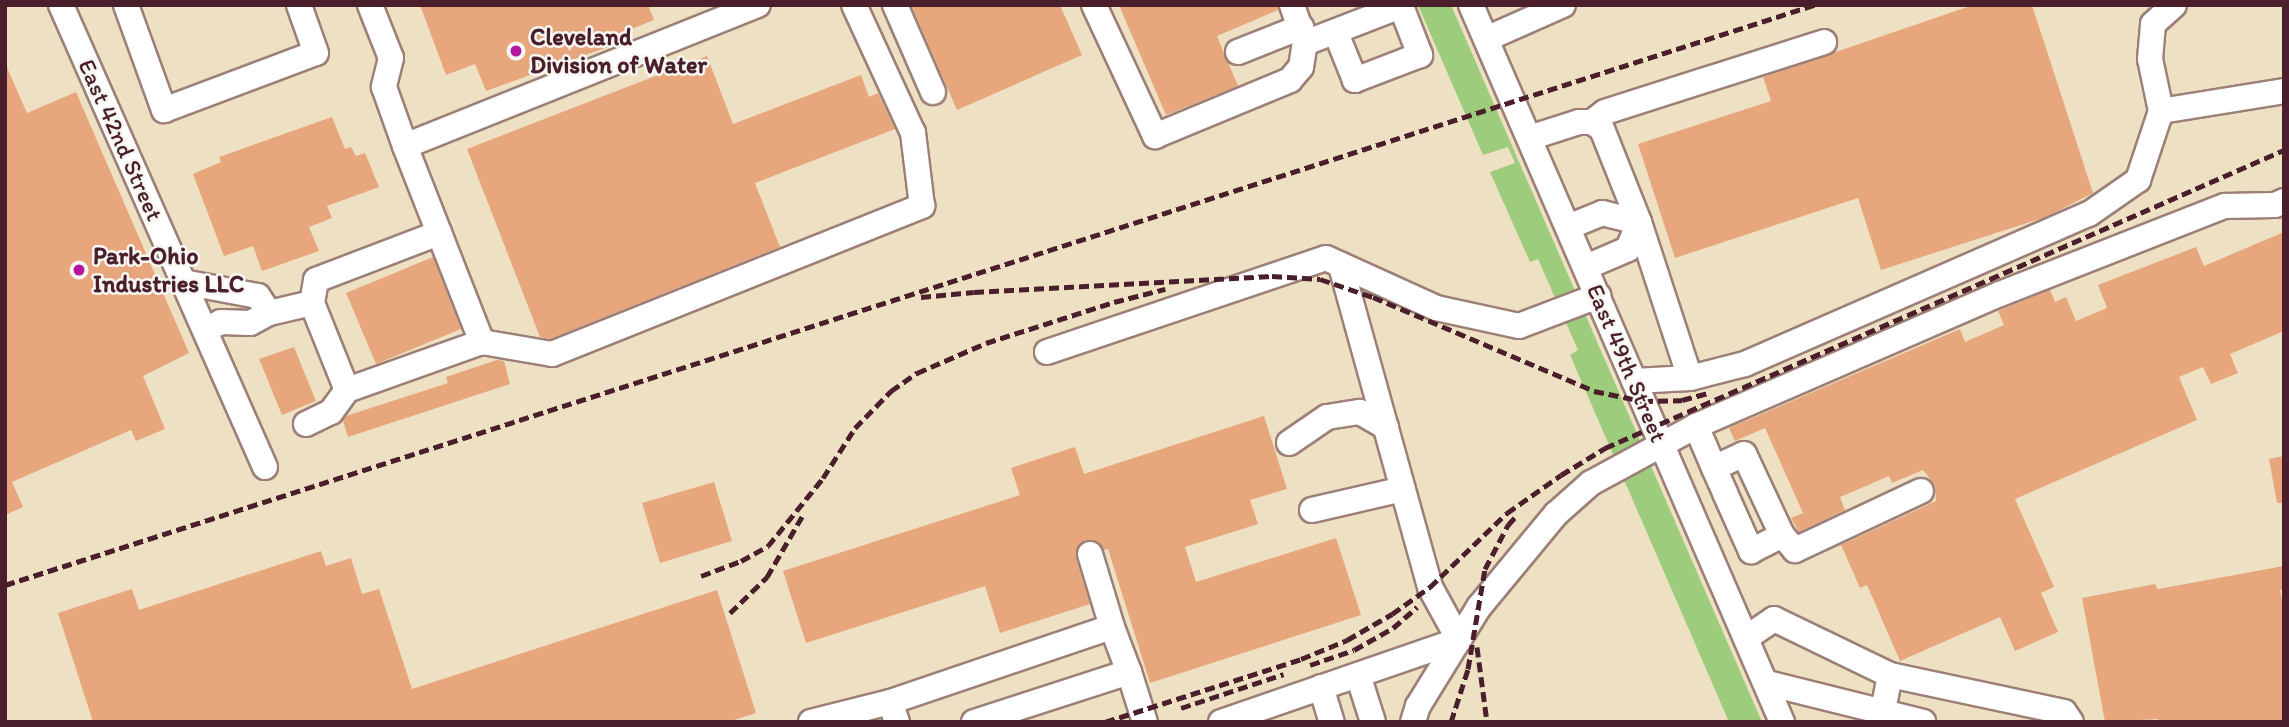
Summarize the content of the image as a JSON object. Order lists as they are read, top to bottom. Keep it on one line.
{"streets":{"street":["East 42nd Street","East 49th Street"]},"places":["Cleveland Division of Water","Park-Ohio Industries LLC"]}
